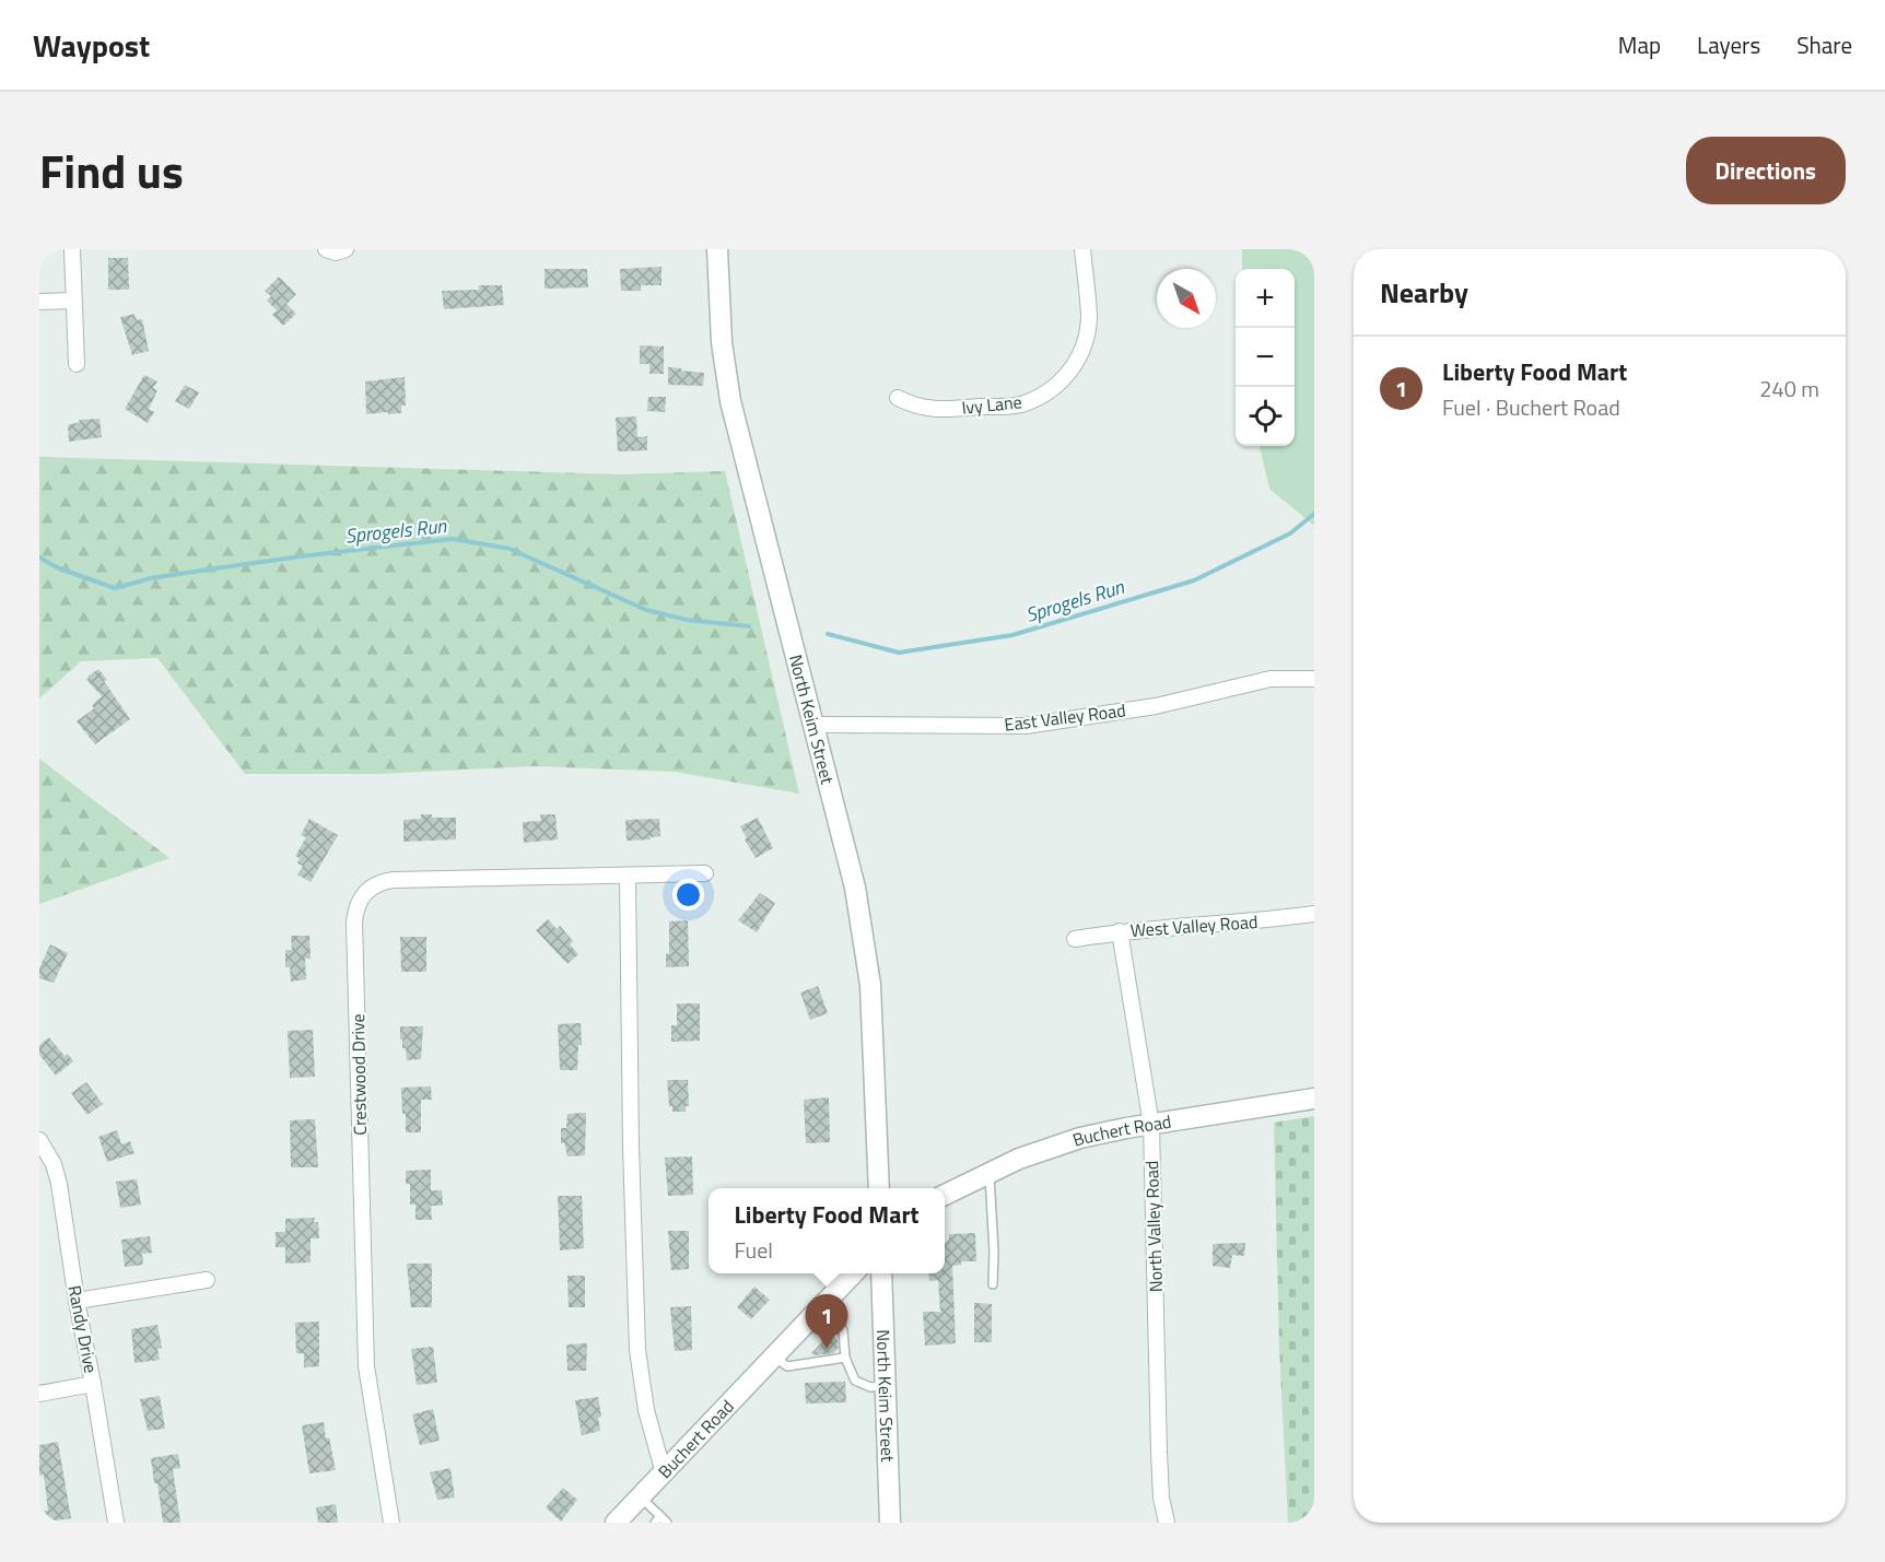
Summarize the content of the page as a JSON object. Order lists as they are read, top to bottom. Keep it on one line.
{"streets":{"street":["Ivy Lane","East Valley Road","North Keim Street","West Valley Road","Crestwood Drive","Buchert Road","North Valley Road","Randy Drive"]},"crossings":[["East Valley Road","North Keim Street"],["West Valley Road","North Valley Road"],["Buchert Road","North Valley Road"]],"water":["Sprogels Run"],"north":"bottom right","page":{"header":"Waypost","nav":["Map","Layers","Share"],"title":"Find us","buttons":"Directions","heading":"Nearby","map_buttons":["+","−"],"list":[{"mark":"1","name":"Liberty Food Mart","note":"Fuel · Buchert Road","value":"240 m"}],"popup":["Liberty Food Mart","Fuel"],"pins":"1"}}
